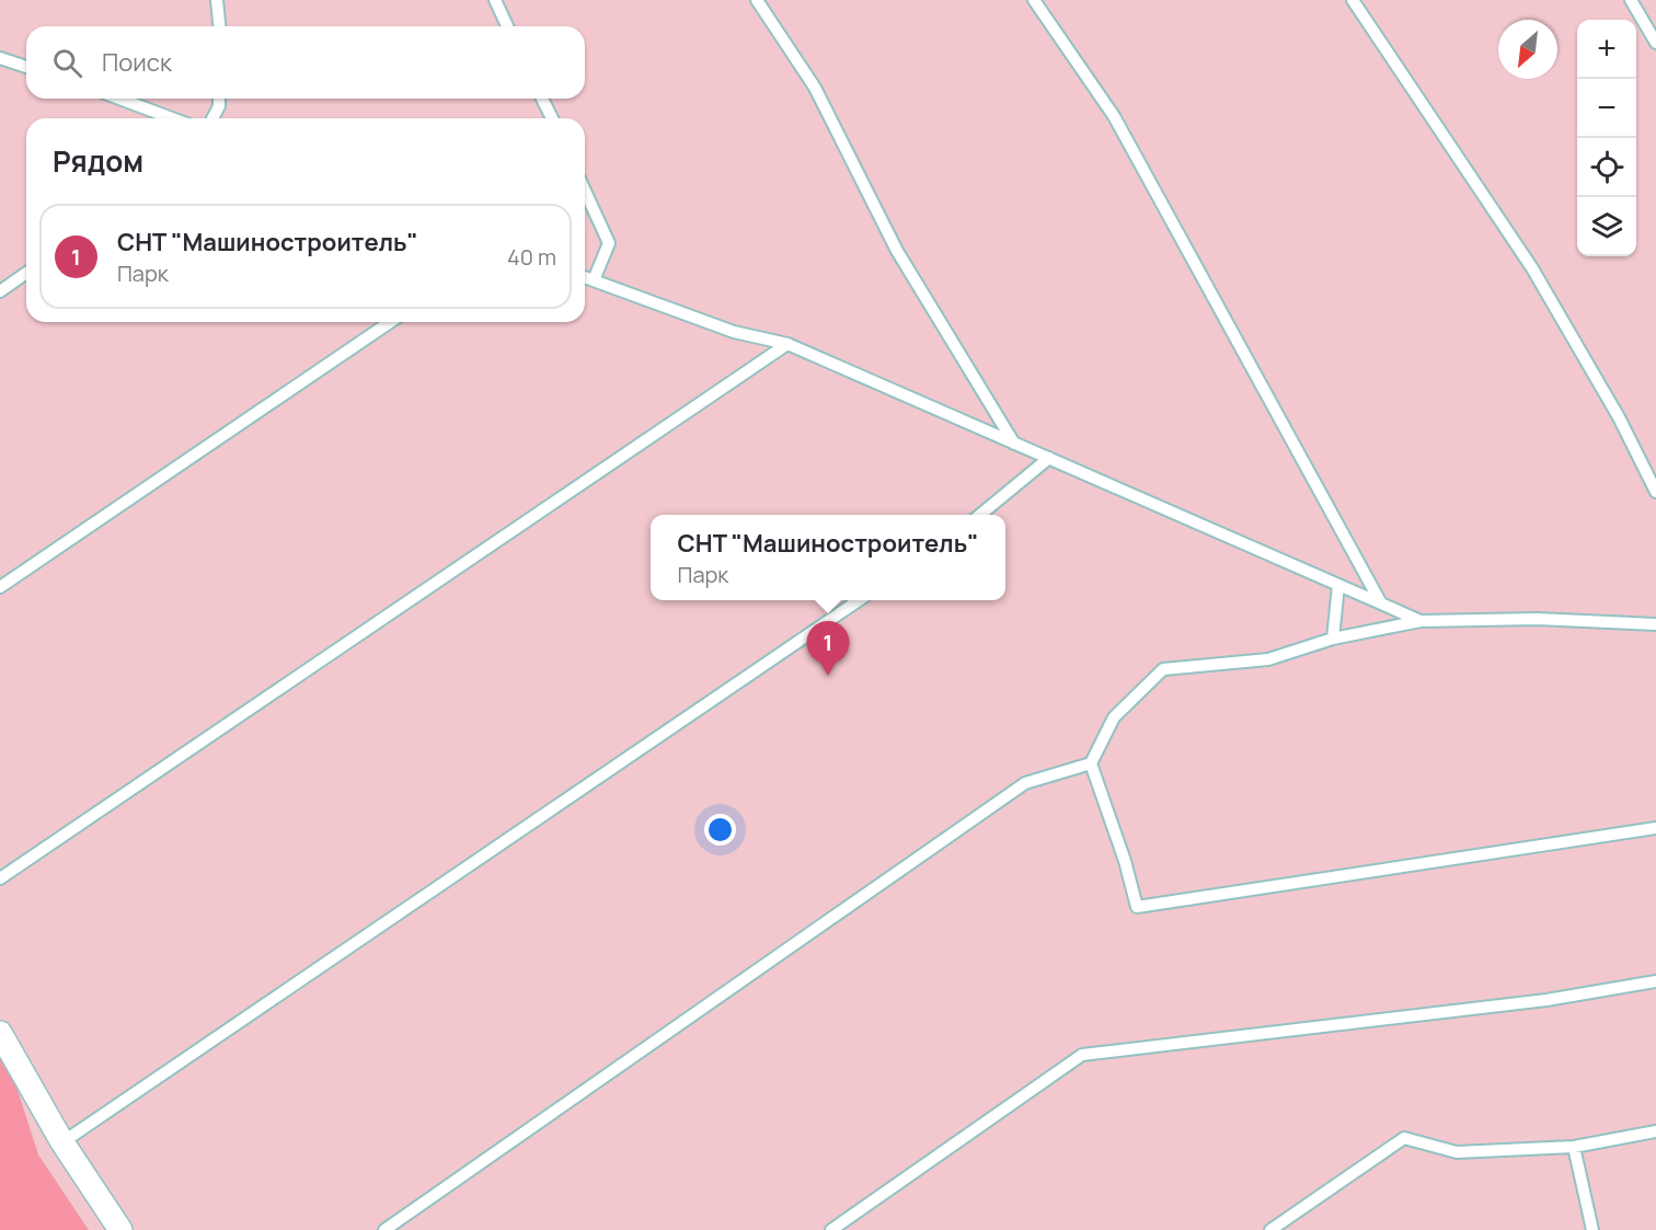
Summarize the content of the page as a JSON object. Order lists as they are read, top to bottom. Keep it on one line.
{"north":"bottom left","page":{"map_buttons":["+","−"],"search":"Поиск","heading":"Рядом","list":[{"mark":"1","name":"СНТ \"Машиностроитель\"","note":"Парк","value":"40 m"}],"popup":["СНТ \"Машиностроитель\"","Парк"],"pins":"1"}}
